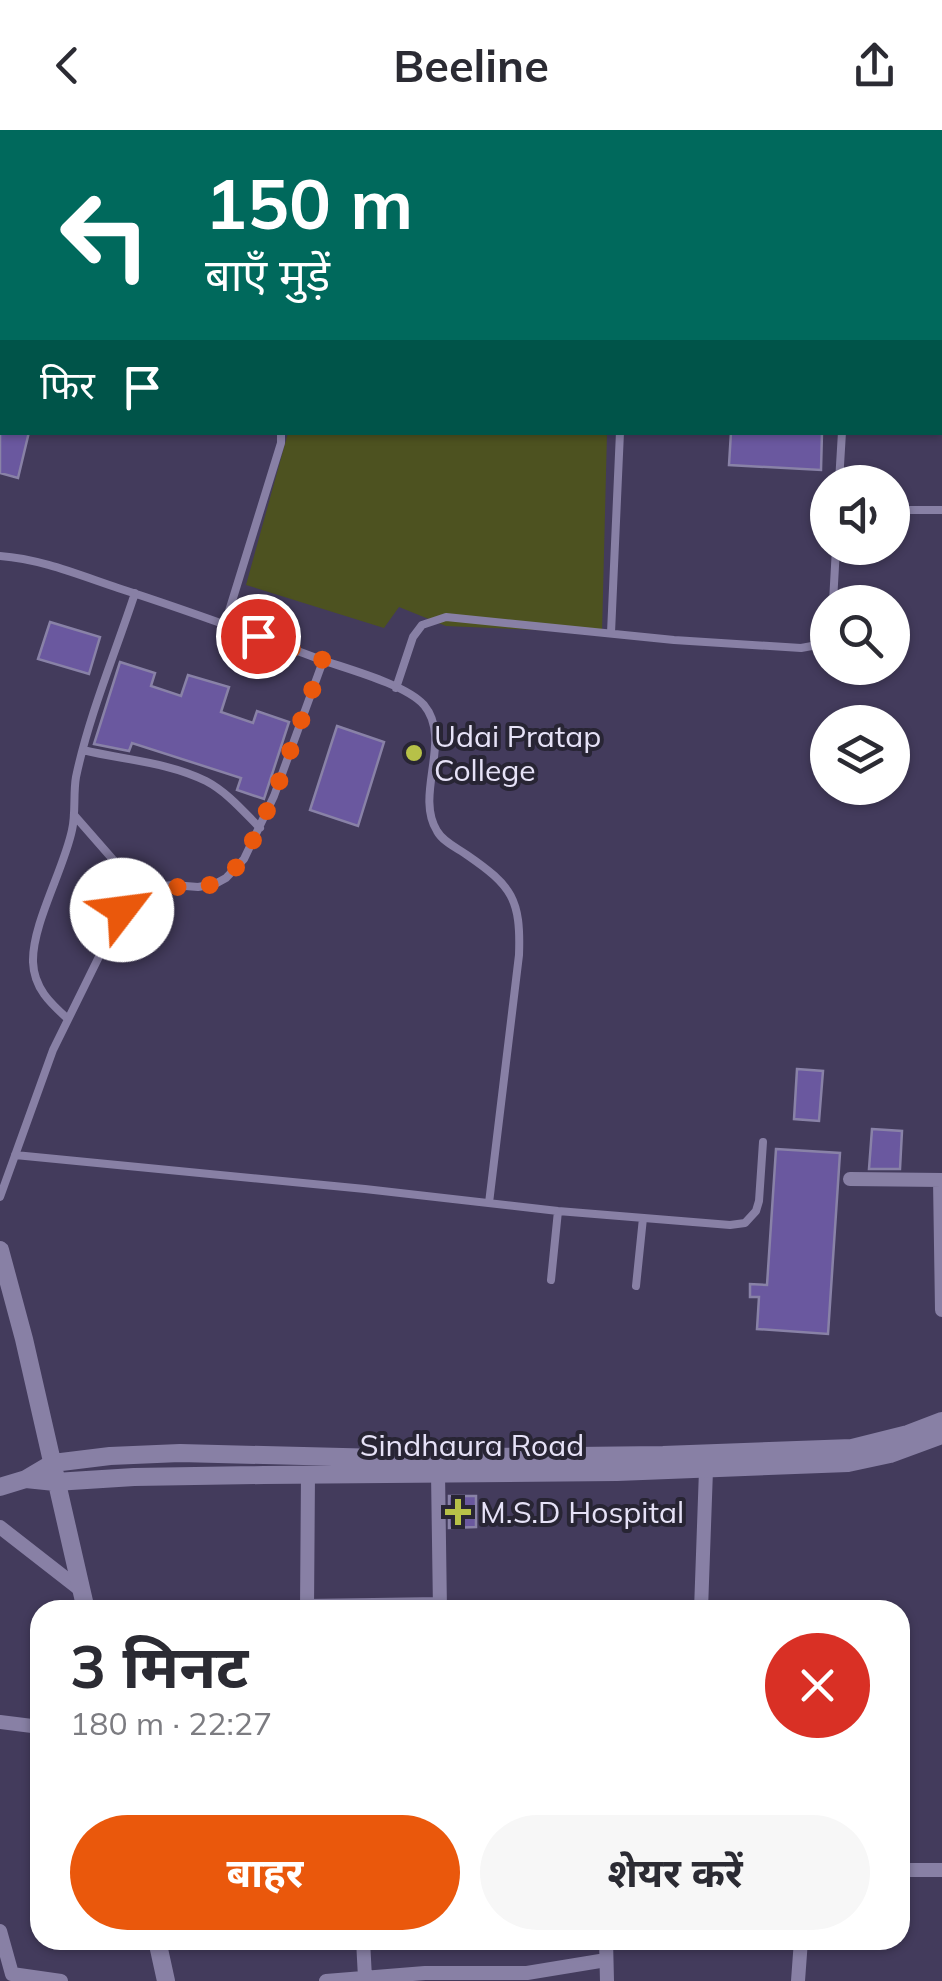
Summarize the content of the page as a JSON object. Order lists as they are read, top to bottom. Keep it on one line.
{"streets":{"street":["Sindhaura Road"]},"places":{"other":["Udai Pratap College"],"health":["M.S.D Hospital"]},"page":{"header":"Beeline","turn":["150 m","बाएँ मुड़ें"],"then":"फिर","heading":["3 मिनट","180 m · 22:27"],"buttons":["बाहर","शेयर करें"]}}
